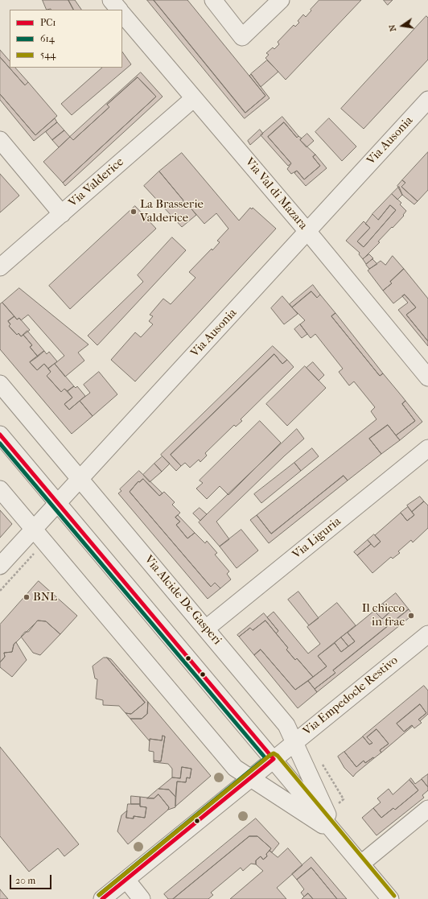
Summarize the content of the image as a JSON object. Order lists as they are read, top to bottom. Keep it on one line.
{"streets":{"street":["Via Ausonia","Via Valderice","Via Val di Mazara","Via Liguria","Via Alcide De Gasperi","Via Empedocle Restivo"]},"crossings":[["Via Ausonia","Via Val di Mazara"],["Via Ausonia","Via Alcide De Gasperi"],["Via Valderice","Via Val di Mazara"],["Via Liguria","Via Alcide De Gasperi"],["Via Alcide De Gasperi","Via Empedocle Restivo"]],"places":["La Brasserie Valderice","BNL","Il chicco in frac"],"lines":["transit line PC1","transit line 614","transit line 544"],"legend":["PC1","614","544"],"scale_bar":"20 m","north":"left"}
